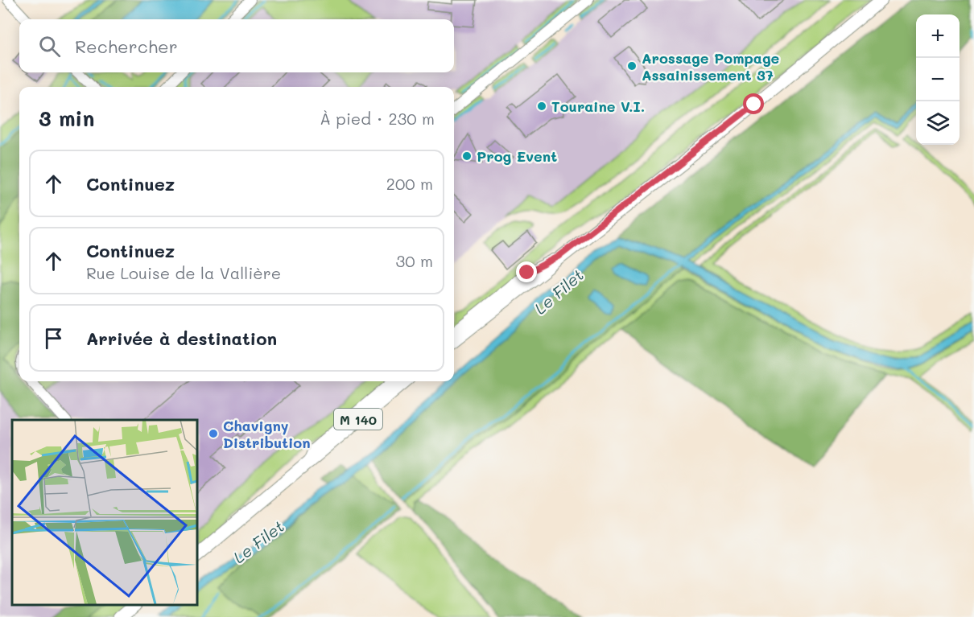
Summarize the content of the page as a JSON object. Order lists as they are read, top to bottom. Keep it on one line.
{"streets":{"main road":["M 140"]},"water":["Le Filet"],"places":["Arossage Pompage Assainissement 37","Touraine V.I.","Prog Event","Chavigny Distribution"],"page":{"map_buttons":["+","−"],"search":"Rechercher","heading":["3 min","À pied · 230 m"],"list":[["Continuez","200 m"],["Continuez","Rue Louise de la Vallière","30 m"],"Arrivée à destination"]}}
